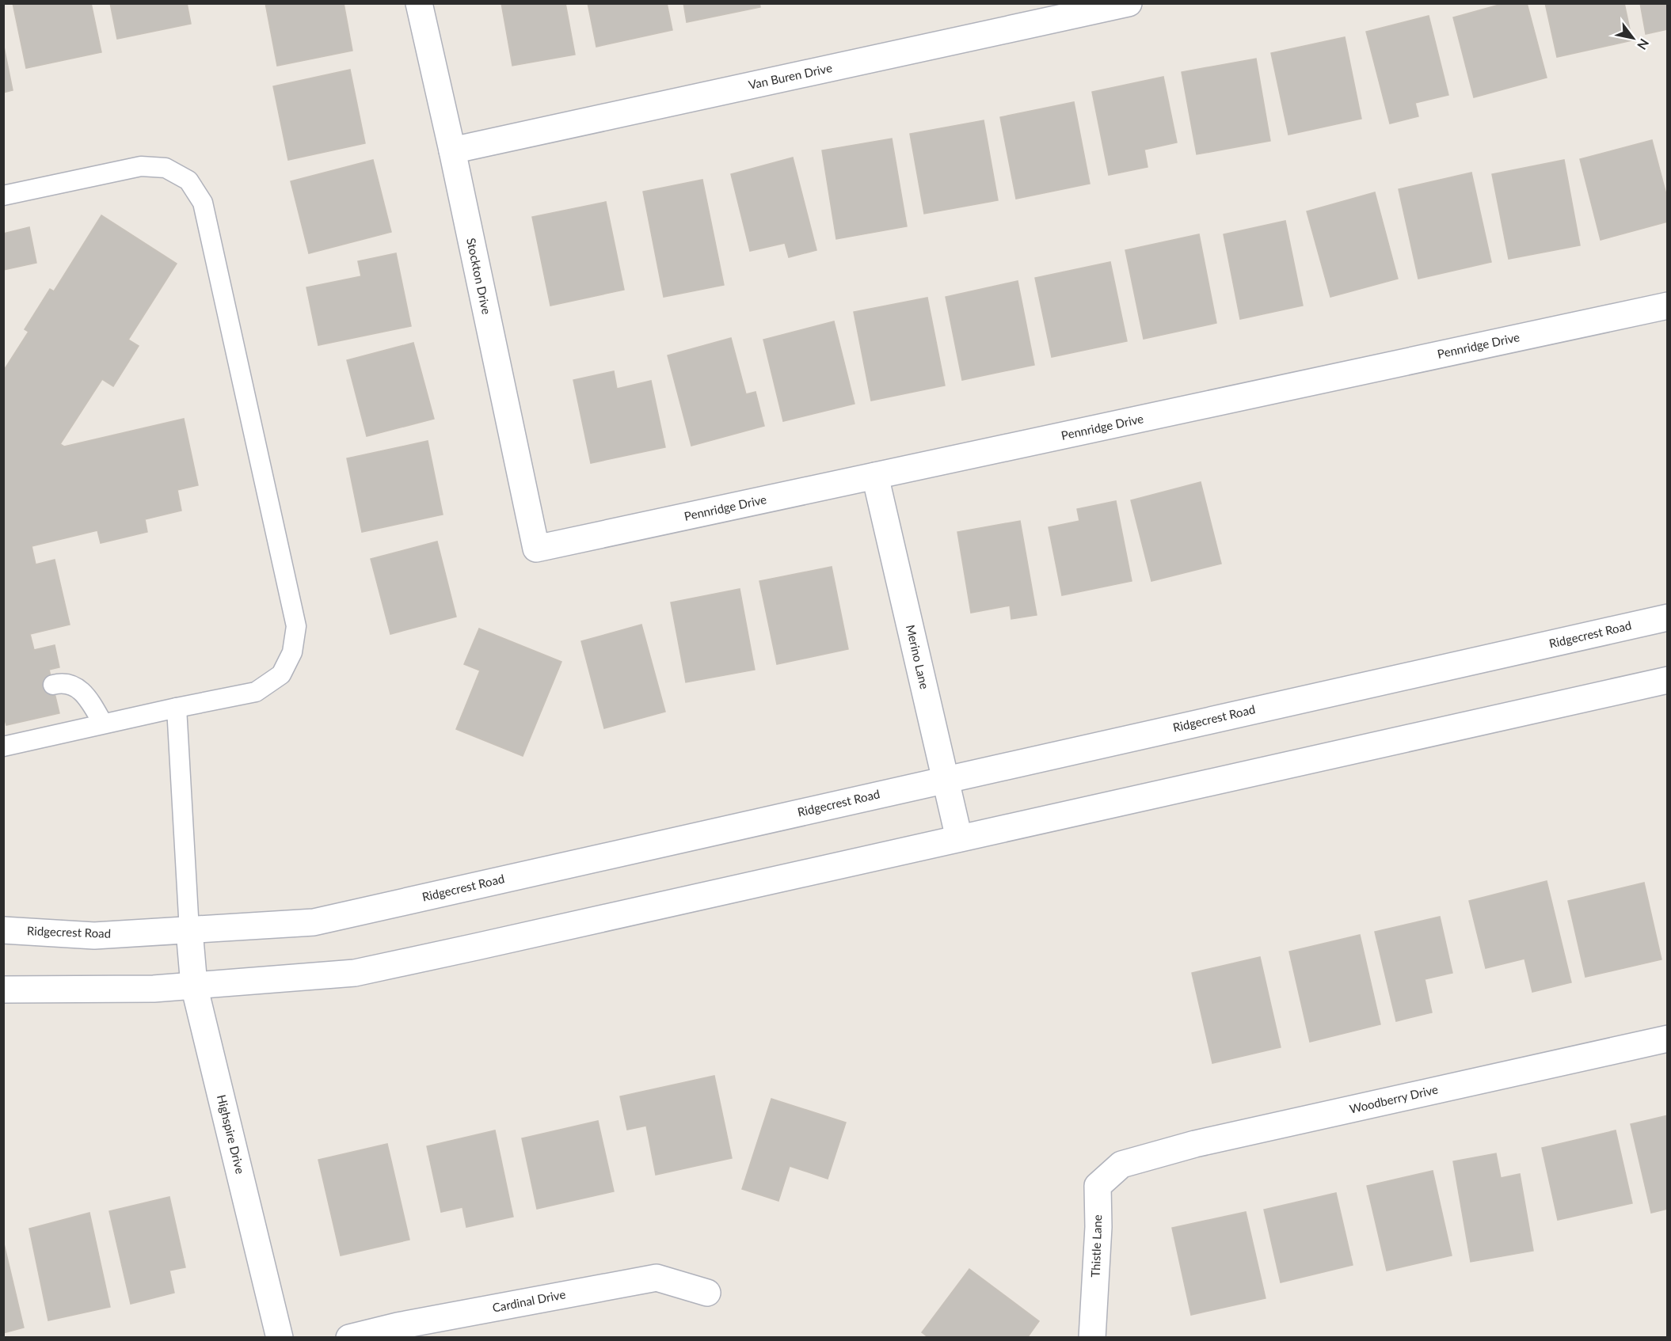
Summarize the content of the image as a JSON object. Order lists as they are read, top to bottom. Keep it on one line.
{"streets":{"street":["Van Buren Drive","Stockton Drive","Pennridge Drive","Ridgecrest Road","Merino Lane","Woodberry Drive","Highspire Drive","Thistle Lane","Cardinal Drive"]},"crossings":[["Van Buren Drive","Stockton Drive"],["Stockton Drive","Pennridge Drive"],["Pennridge Drive","Merino Lane"],["Ridgecrest Road","Merino Lane"],["Ridgecrest Road","Highspire Drive"],["Woodberry Drive","Thistle Lane"]],"north":"bottom right"}
